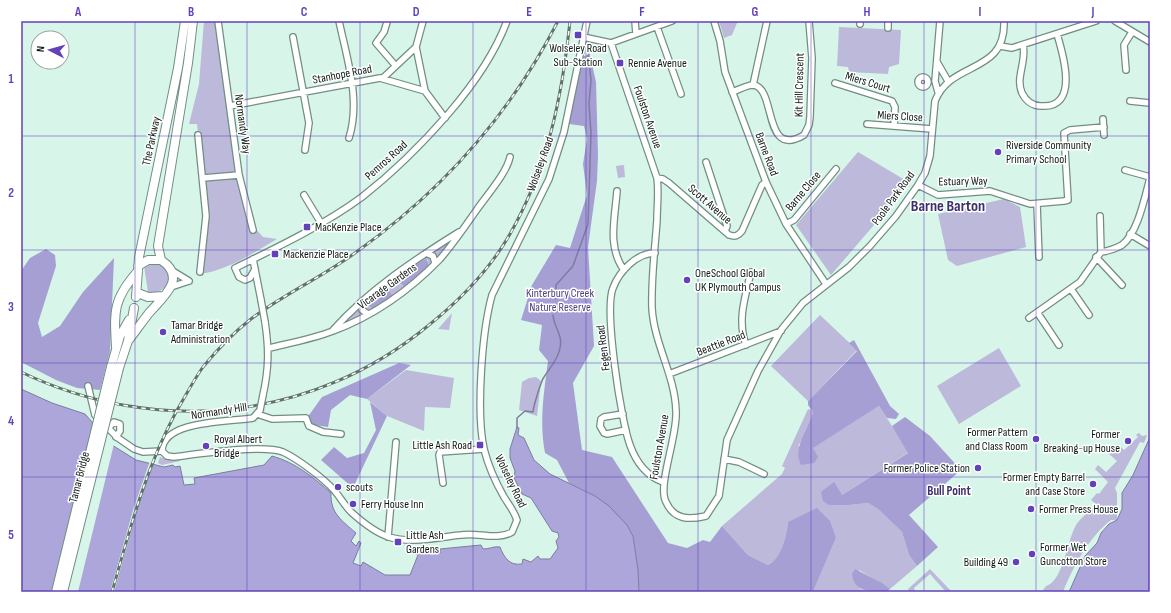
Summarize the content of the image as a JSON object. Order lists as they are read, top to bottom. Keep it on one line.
{"streets":{"highway":["The Parkway","Tamar Bridge"],"street":["Stanhope Road","Miers Court","Kit Hill Crescent","Miers Close","Foulston Avenue","Normandy Way","Barne Road","Pemros Road","Wolseley Road","Estuary Way","Barne Close","Poole Park Road","Scott Avenue","Vicarage Gardens","Beattie Road","Fegen Road","Normandy Hill"]},"crossings":[["Stanhope Road","Normandy Way"],["Miers Court","Miers Close"],["Miers Close","Poole Park Road"],["Foulston Avenue","Barne Road"],["Foulston Avenue","Poole Park Road"],["Foulston Avenue","Scott Avenue"],["Foulston Avenue","Beattie Road"],["Foulston Avenue","Fegen Road"],["Barne Road","Barne Close"],["Barne Road","Poole Park Road"],["Barne Road","Scott Avenue"],["Pemros Road","Normandy Hill"],["Wolseley Road","Normandy Hill"],["Estuary Way","Poole Park Road"],["Vicarage Gardens","Normandy Hill"]],"districts":["Barne Barton","Bull Point"],"parks":["Kinterbury Creek Nature Reserve"],"places":{"transit":["Wolseley Road Sub-Station","Rennie Avenue","MacKenzie Place","Mackenzie Place","Little Ash Road","Little Ash Gardens"],"other":["Riverside Community Primary School","OneSchool Global UK Plymouth Campus","Tamar Bridge Administration","Former Pattern and Class Room","Former Breaking-up House","Royal Albert Bridge","Former Police Station","Former Empty Barrel and Case Store","scouts","Ferry House Inn","Former Press House","Former Wet Guncotton Store","Building 49"]},"north":"left","grid":{"columns":["A","B","C","D","E","F","G","H","I","J"],"rows":["1","2","3","4","5"]}}
